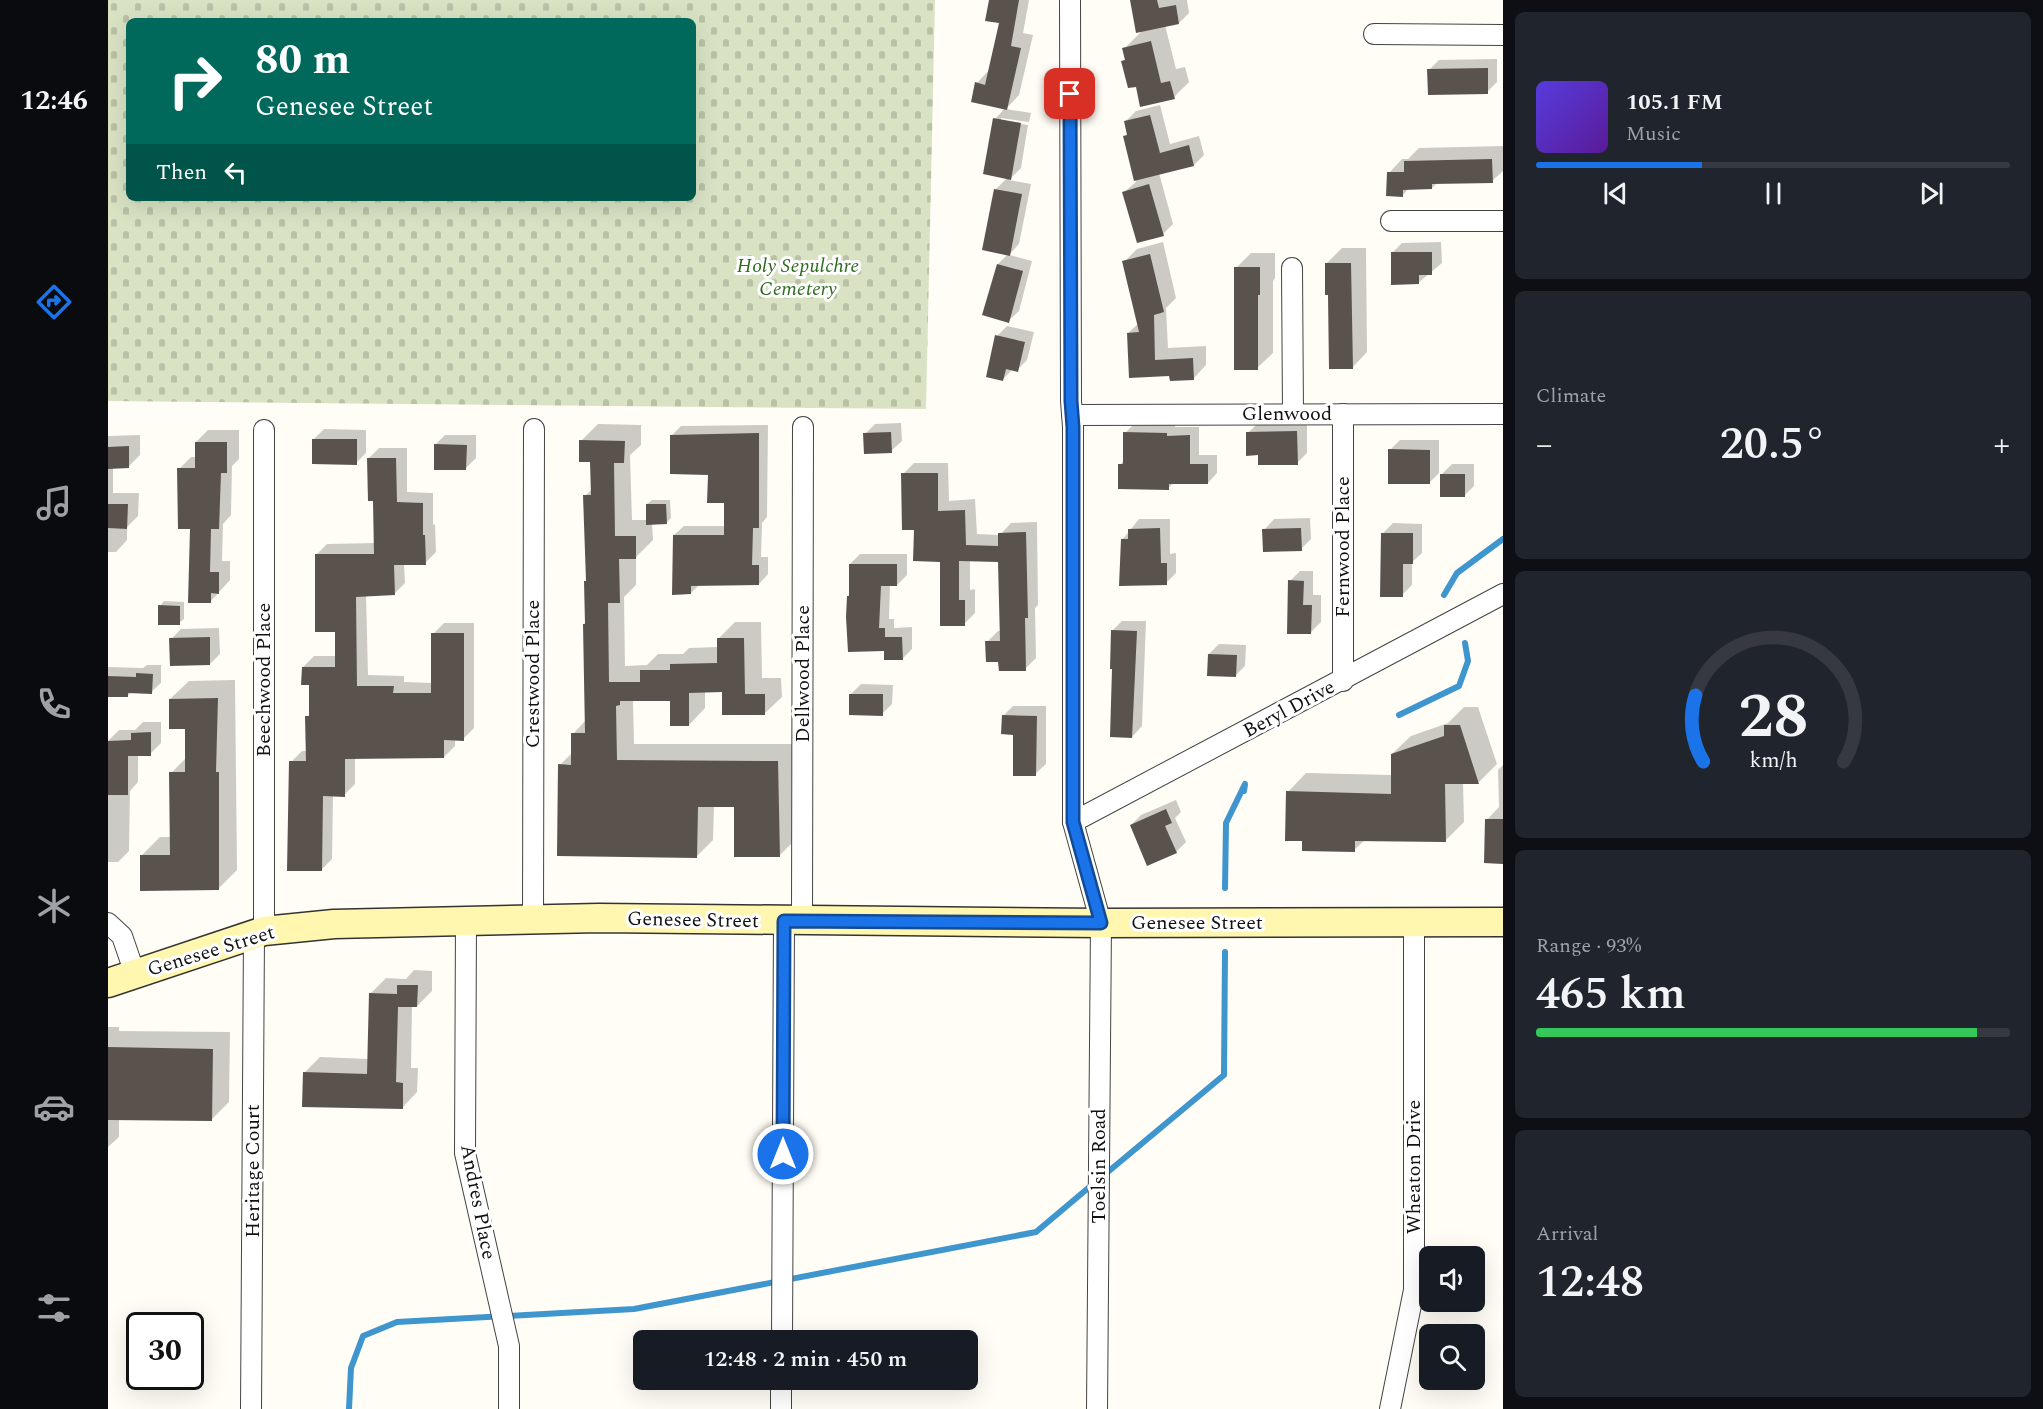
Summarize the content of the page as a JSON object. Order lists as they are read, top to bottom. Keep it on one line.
{"streets":{"main road":["Genesee Street"],"street":["Glenwood","Fernwood Place","Crestwood Place","Dellwood Place","Beechwood Place","Beryl Drive","Toelsin Road","Wheaton Drive","Heritage Court","Andres Place"]},"crossings":[["Glenwood","Fernwood Place"],["Glenwood","Toelsin Road"],["Fernwood Place","Beryl Drive"],["Crestwood Place","Genesee Street"],["Dellwood Place","Genesee Street"],["Beechwood Place","Genesee Street"],["Beechwood Place","Heritage Court"],["Beryl Drive","Toelsin Road"],["Genesee Street","Toelsin Road"],["Genesee Street","Wheaton Drive"],["Genesee Street","Heritage Court"],["Genesee Street","Andres Place"]],"parks":["Holy Sepulchre Cemetery"],"page":{"tabs":"12:46","turn":["80 m","Genesee Street"],"song":["105.1 FM","Music"],"then":"Then","tile":["Climate",["Range · 93%","465 km"],["Arrival","12:48"]],"heat":["−","20.5°","+"],"limit":"30","trip":"12:48 · 2 min · 450 m","gauge":["28","km/h"]}}
